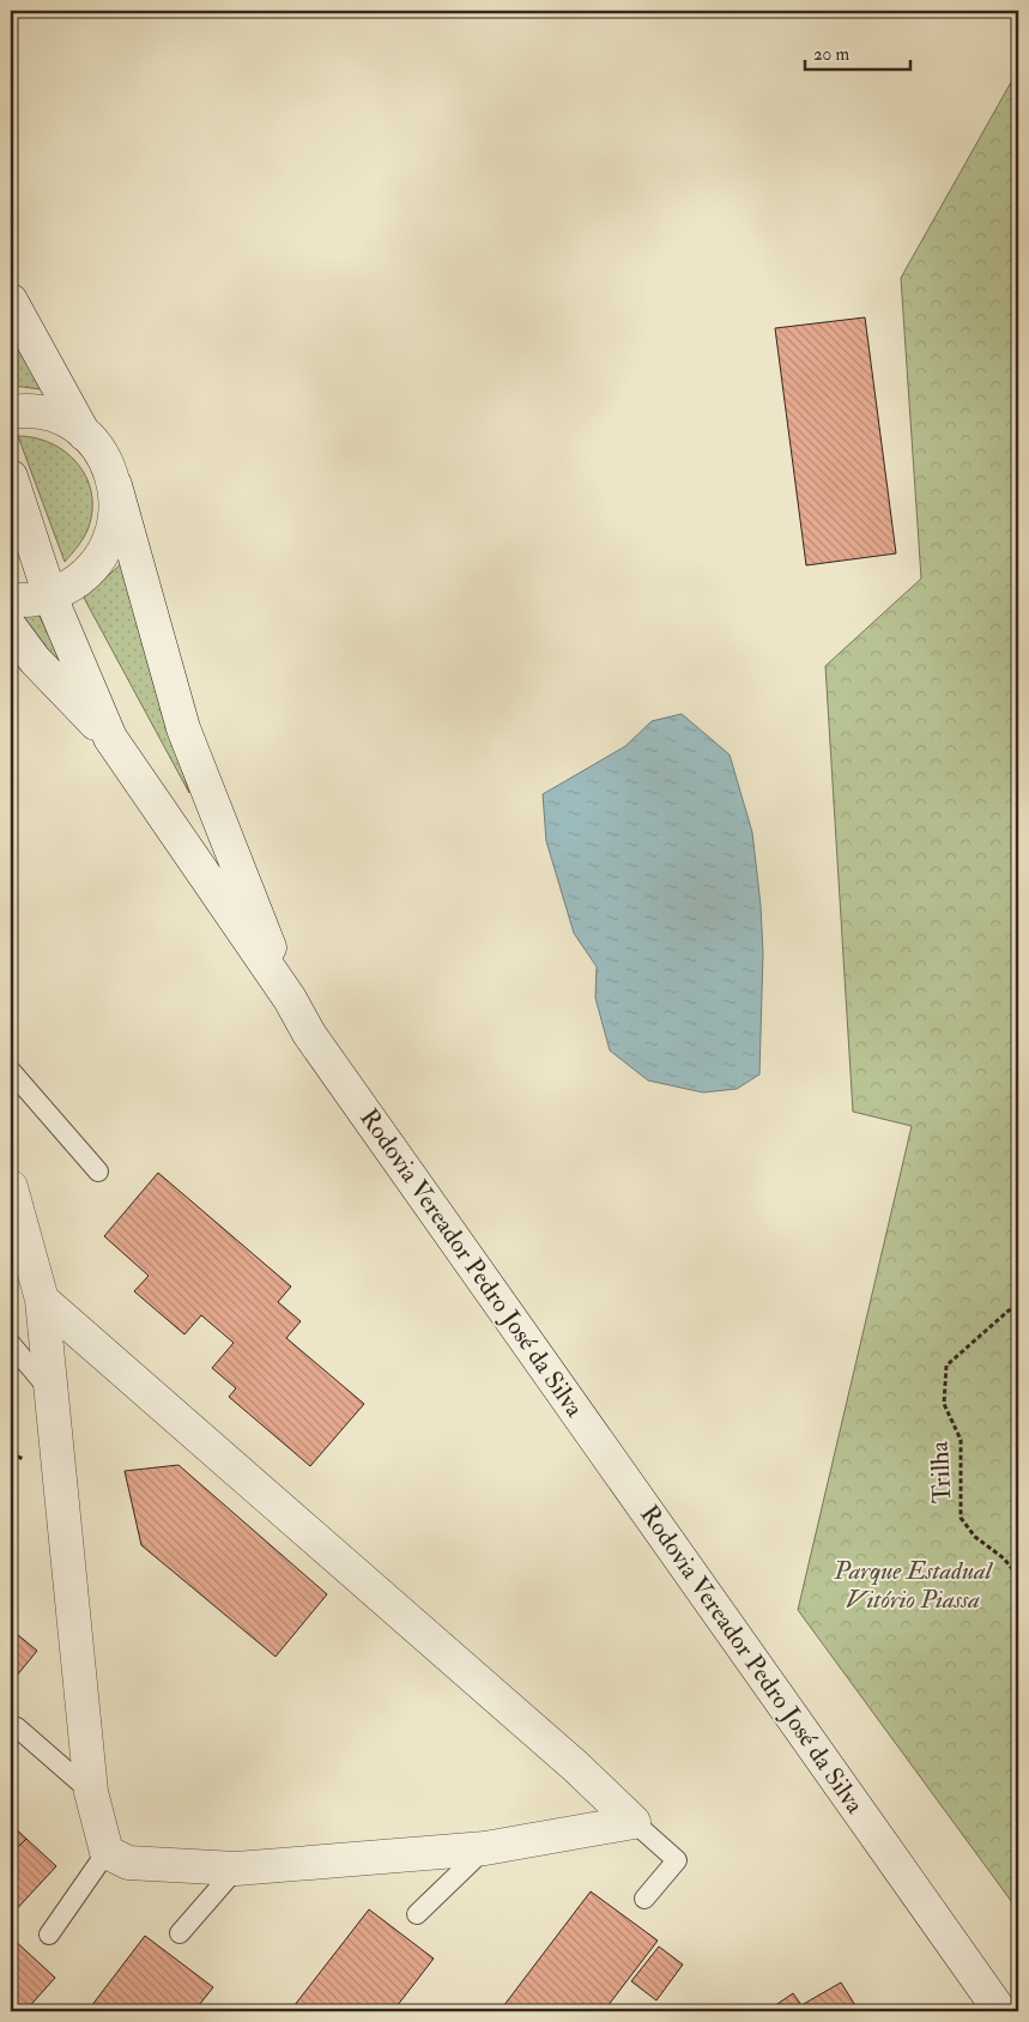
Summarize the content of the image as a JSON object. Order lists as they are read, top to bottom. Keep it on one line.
{"streets":{"main road":["Rodovia Vereador Pedro José da Silva"],"path":["Trilha"]},"parks":["Parque Estadual Vitório Piassa"],"scale_bar":"20 m"}
